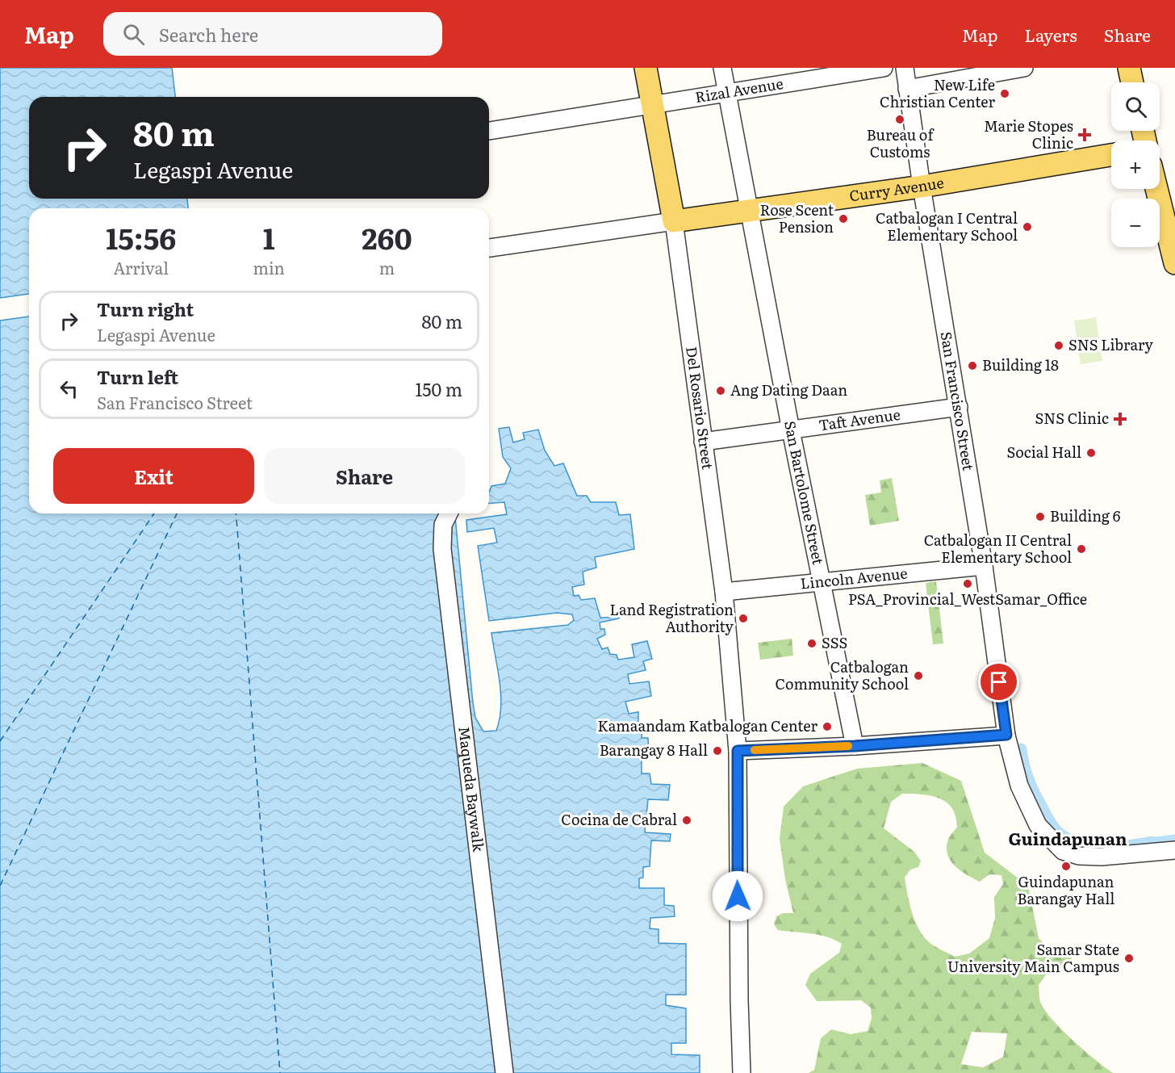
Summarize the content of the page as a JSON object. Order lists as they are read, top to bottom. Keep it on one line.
{"streets":{"main road":["Curry Avenue","Del Rosario Street"],"street":["Rizal Avenue","San Francisco Street","Taft Avenue","San Bartolome Street","Lincoln Avenue","Maqueda Baywalk"]},"crossings":[["Rizal Avenue","Del Rosario Street"],["Rizal Avenue","San Bartolome Street"],["Curry Avenue","San Francisco Street"],["Curry Avenue","Del Rosario Street"],["Curry Avenue","San Bartolome Street"],["San Francisco Street","Taft Avenue"],["San Francisco Street","Lincoln Avenue"],["Del Rosario Street","Taft Avenue"],["Del Rosario Street","Lincoln Avenue"],["Taft Avenue","San Bartolome Street"],["San Bartolome Street","Lincoln Avenue"]],"districts":["Guindapunan"],"places":{"other":["New Life Christian Center","Bureau of Customs","Rose Scent Pension","Catbalogan I Central Elementary School","SNS Library","Building 18","Ang Dating Daan","Social Hall","Building 6","Catbalogan II Central Elementary School","PSA_Provincial_WestSamar_Office","Land Registration Authority","SSS","Catbalogan Community School","Kamaandam Katbalogan Center","Barangay 8 Hall","Cocina de Cabral","Guindapunan Barangay Hall","Samar State University Main Campus"],"health":["Marie Stopes Clinic","SNS Clinic"]},"page":{"header":"Map","search":"Search here","nav":["Map","Layers","Share"],"map_buttons":["+","−"],"turn":["80 m","Legaspi Avenue"],"eta":["15:56","Arrival","1","min","260","m"],"list":[{"name":"Turn right","note":"Legaspi Avenue","value":"80 m"},{"name":"Turn left","note":"San Francisco Street","value":"150 m"}],"buttons":["Exit","Share"]}}
